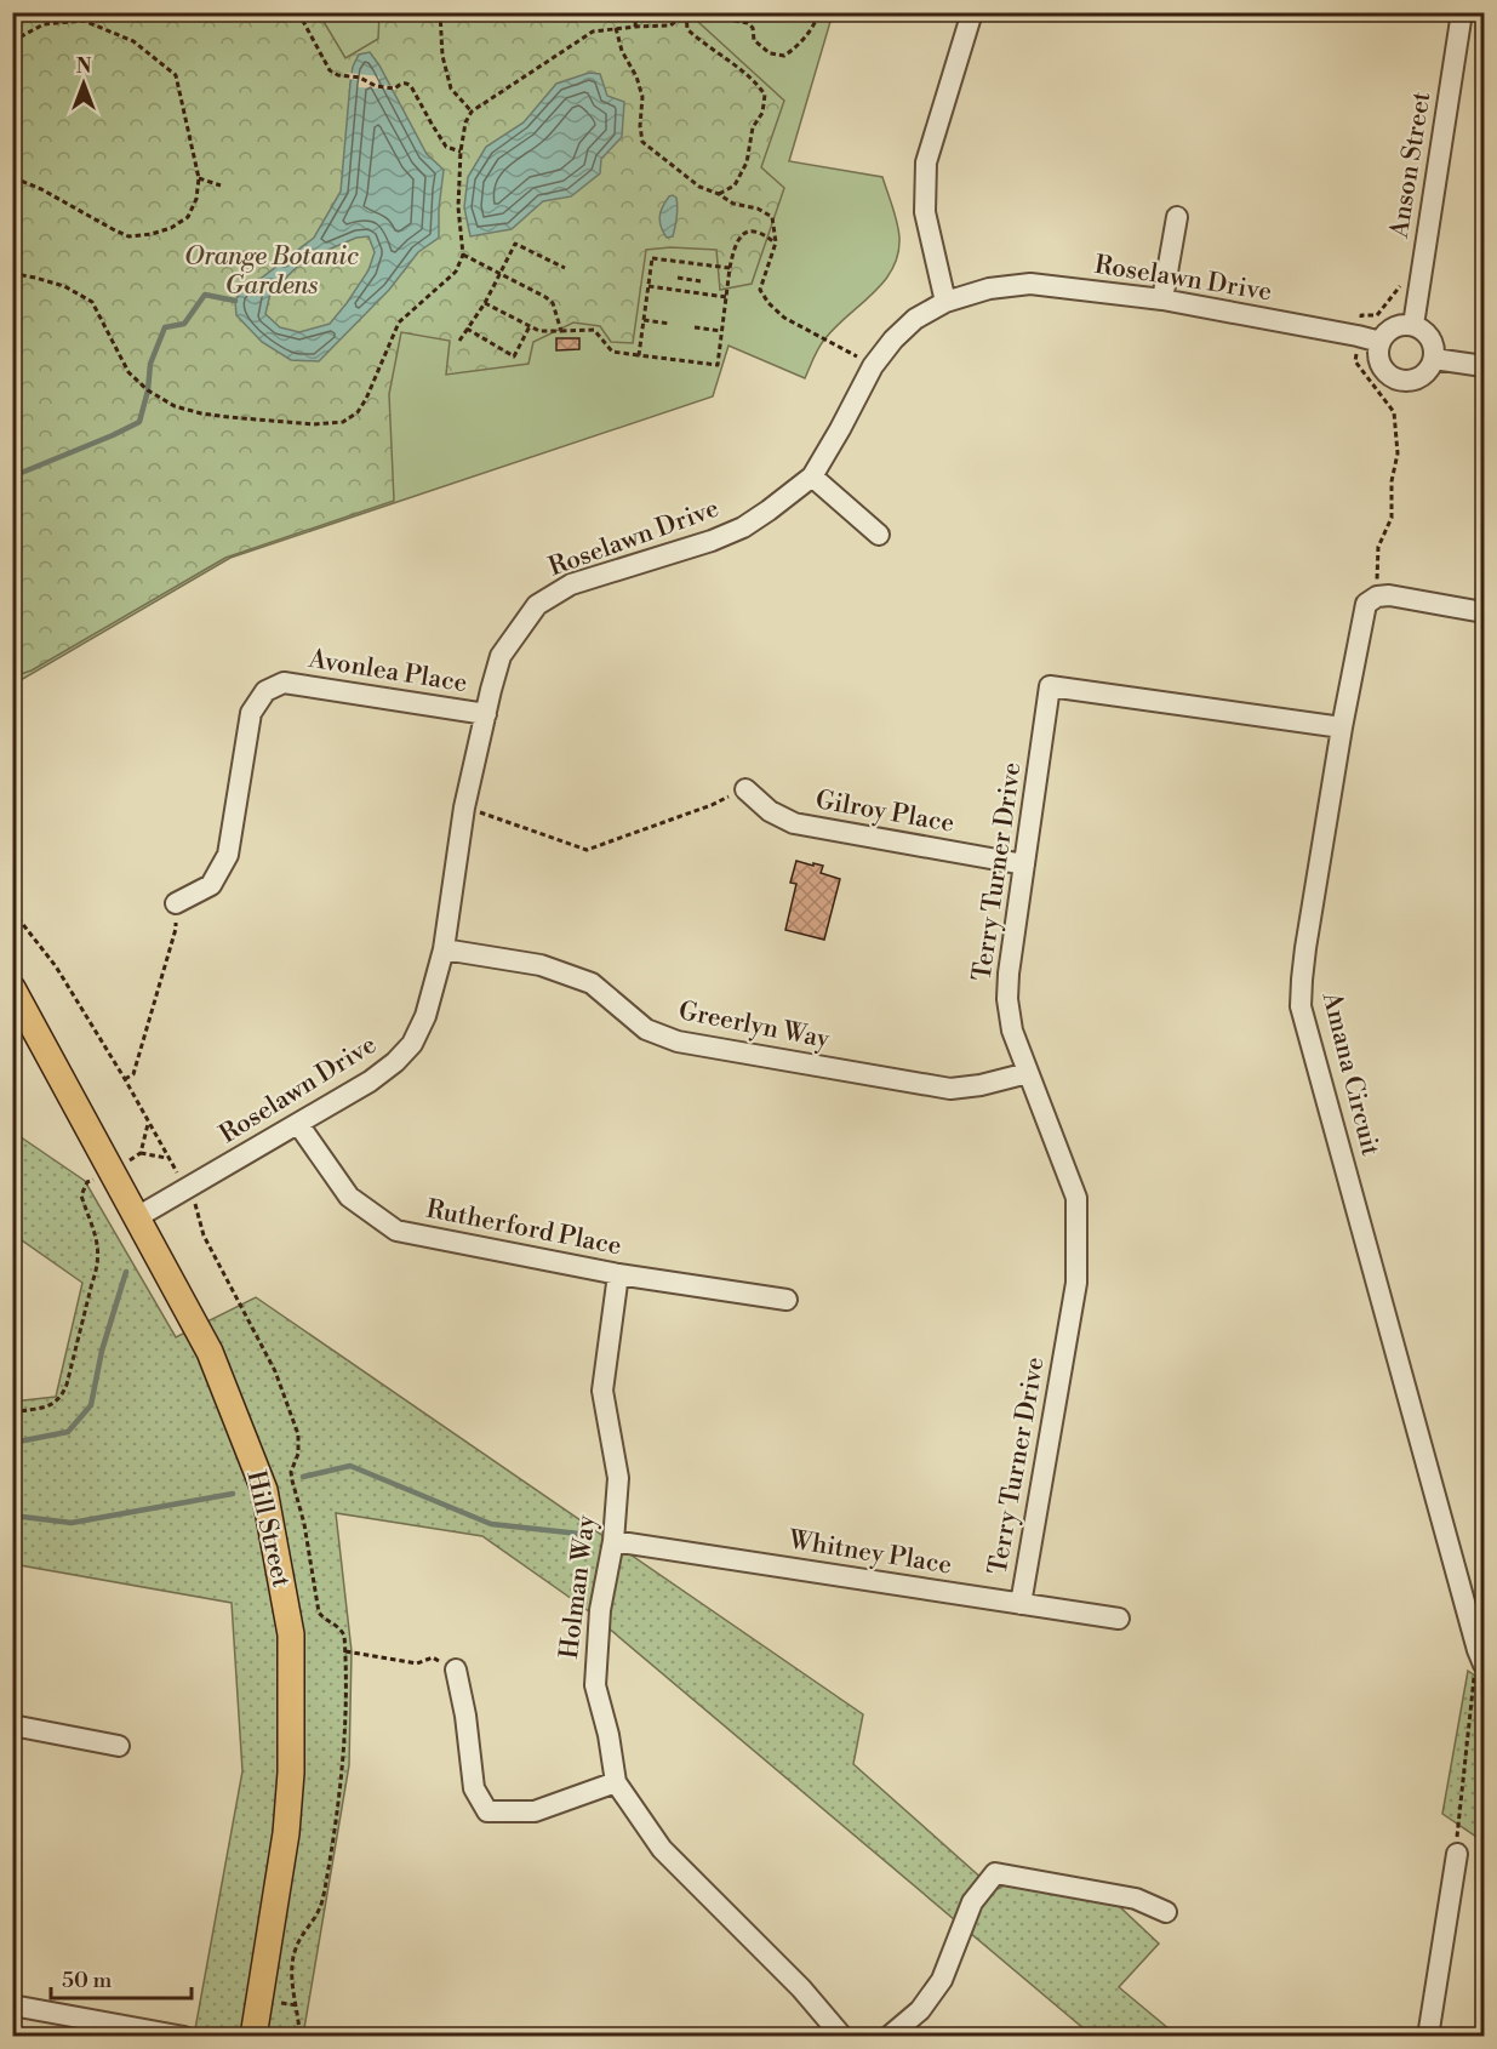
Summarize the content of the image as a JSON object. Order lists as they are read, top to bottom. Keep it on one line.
{"streets":{"main road":["Hill Street"],"street":["Anson Street","Roselawn Drive","Avonlea Place","Gilroy Place","Terry Turner Drive","Greerlyn Way","Amana Circuit","Rutherford Place","Whitney Place","Holman Way"]},"crossings":[["Anson Street","Roselawn Drive"],["Roselawn Drive","Avonlea Place"],["Roselawn Drive","Greerlyn Way"],["Roselawn Drive","Rutherford Place"],["Roselawn Drive","Hill Street"],["Gilroy Place","Terry Turner Drive"],["Terry Turner Drive","Greerlyn Way"],["Terry Turner Drive","Amana Circuit"],["Terry Turner Drive","Whitney Place"],["Rutherford Place","Holman Way"],["Whitney Place","Holman Way"]],"parks":["Orange Botanic Gardens"],"scale_bar":"50 m","north":"top"}
